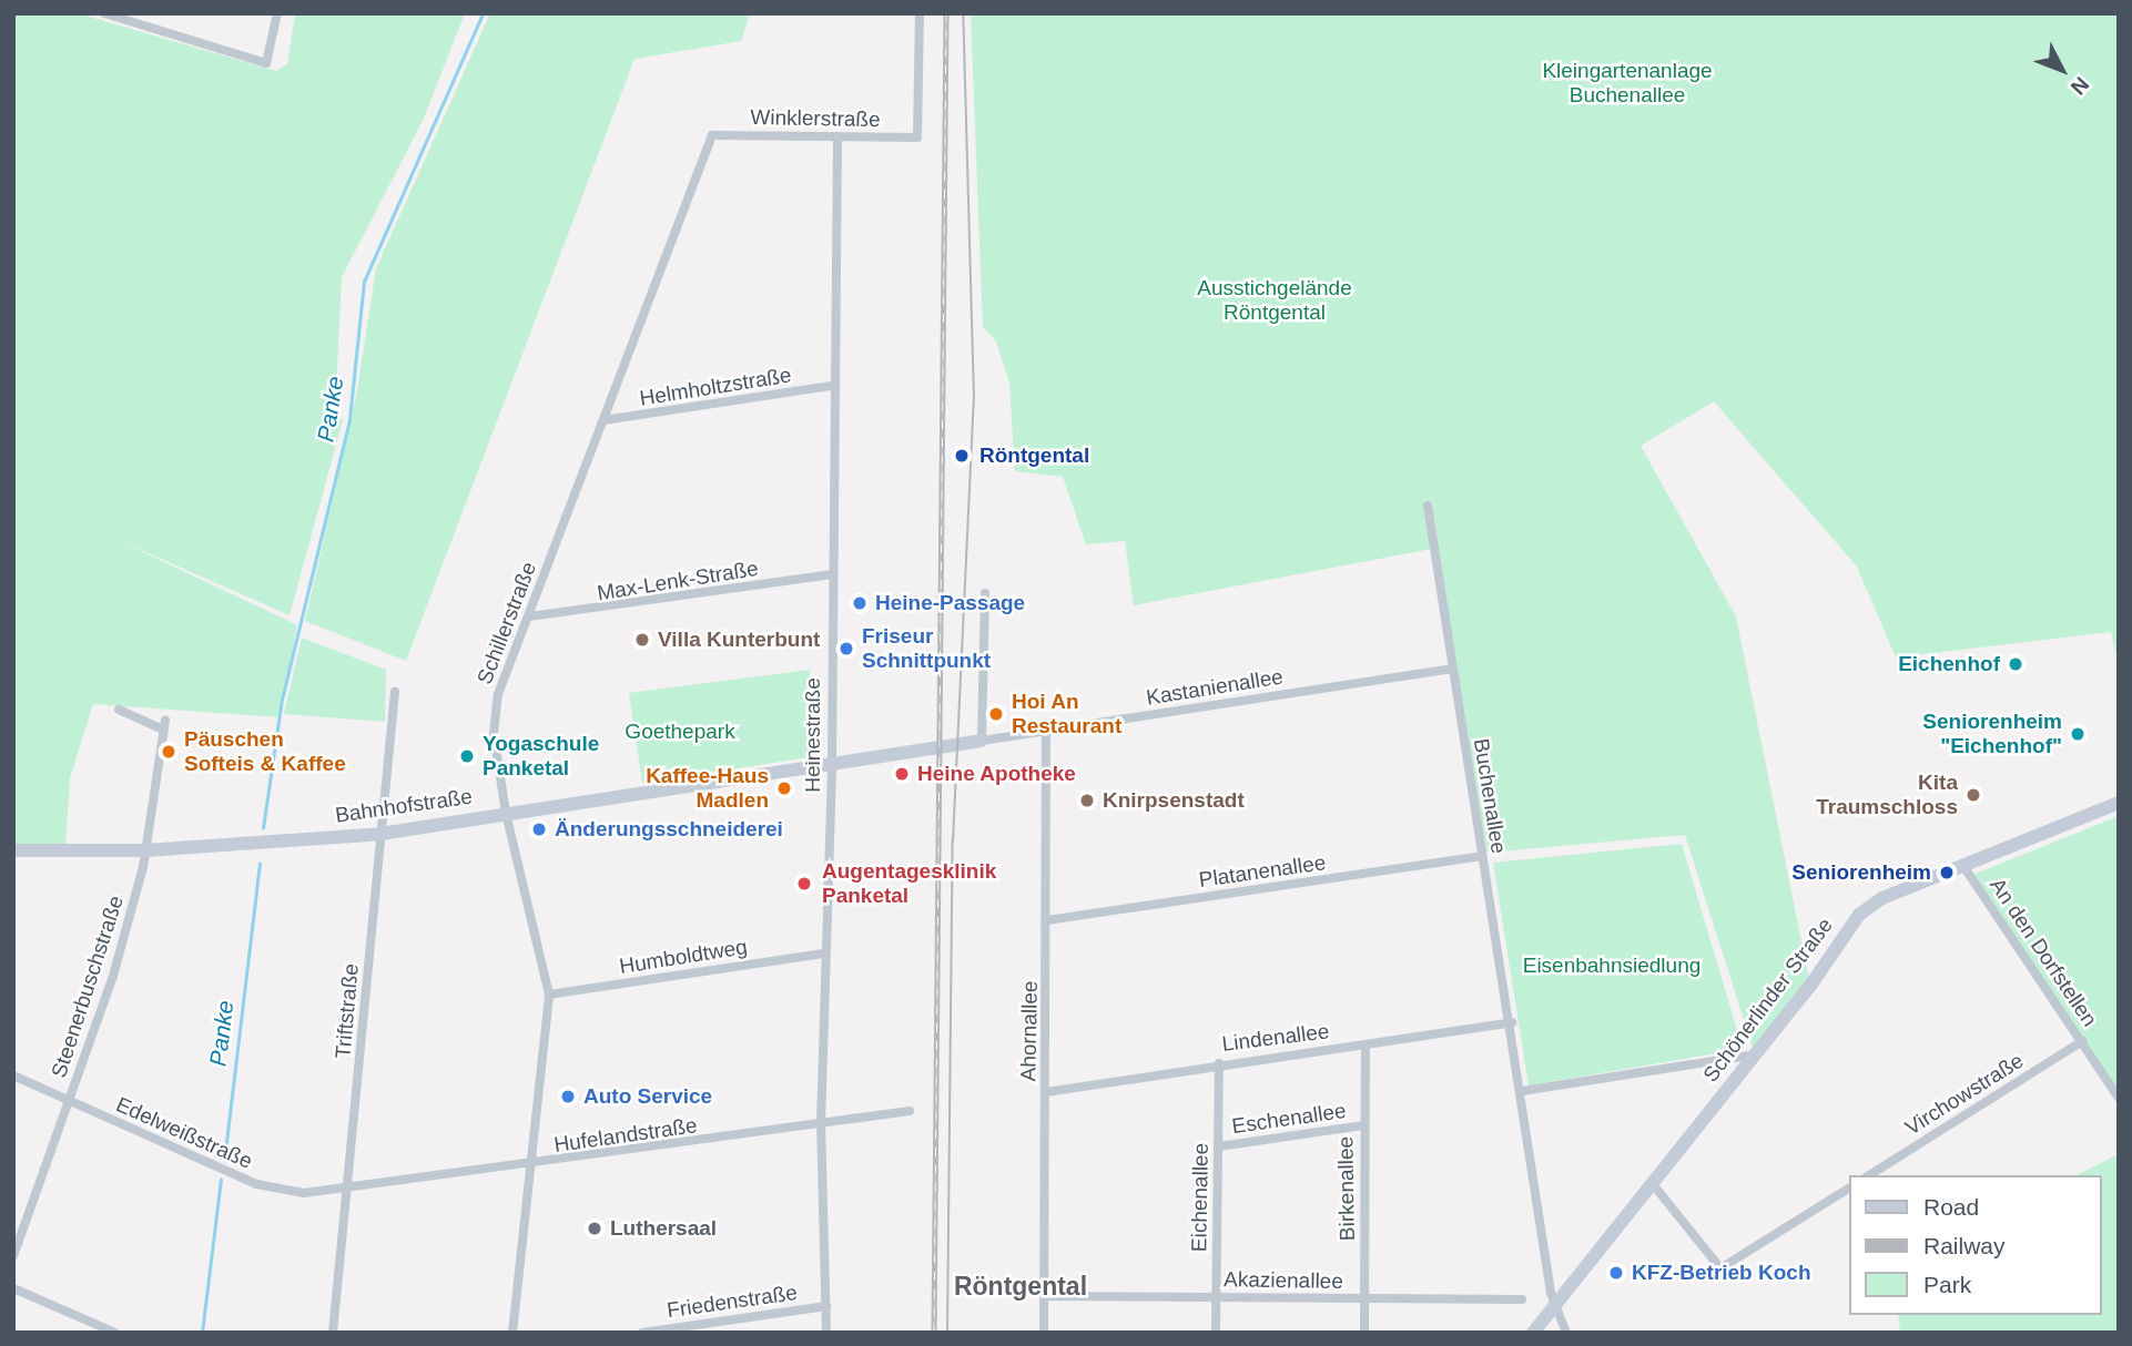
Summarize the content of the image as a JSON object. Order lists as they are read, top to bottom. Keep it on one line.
{"streets":{"street":["Winklerstraße","Helmholtzstraße","Max-Lenk-Straße","Schillerstraße","Kastanienallee","Heinestraße","Buchenallee","Bahnhofstraße","Platanenallee","An den Dorfstellen","Humboldtweg","Steenerbuschstraße","Schönerlinder Straße","Triftstraße","Ahornallee","Lindenallee","Virchowstraße","Eschenallee","Edelweißstraße","Hufelandstraße","Birkenallee","Eichenallee","Akazienallee","Friedenstraße"]},"crossings":[["Winklerstraße","Schillerstraße"],["Winklerstraße","Heinestraße"],["Helmholtzstraße","Schillerstraße"],["Helmholtzstraße","Heinestraße"],["Max-Lenk-Straße","Schillerstraße"],["Max-Lenk-Straße","Heinestraße"],["Schillerstraße","Bahnhofstraße"],["Schillerstraße","Humboldtweg"],["Schillerstraße","Hufelandstraße"],["Kastanienallee","Buchenallee"],["Kastanienallee","Bahnhofstraße"],["Kastanienallee","Ahornallee"],["Heinestraße","Bahnhofstraße"],["Heinestraße","Humboldtweg"],["Heinestraße","Hufelandstraße"],["Heinestraße","Friedenstraße"],["Buchenallee","Platanenallee"],["Buchenallee","Schönerlinder Straße"],["Buchenallee","Lindenallee"],["Bahnhofstraße","Steenerbuschstraße"],["Bahnhofstraße","Triftstraße"],["Platanenallee","Ahornallee"],["An den Dorfstellen","Schönerlinder Straße"],["An den Dorfstellen","Virchowstraße"],["Steenerbuschstraße","Edelweißstraße"],["Triftstraße","Edelweißstraße"],["Triftstraße","Hufelandstraße"],["Ahornallee","Lindenallee"],["Ahornallee","Akazienallee"],["Lindenallee","Birkenallee"],["Lindenallee","Eichenallee"],["Eschenallee","Birkenallee"],["Eschenallee","Eichenallee"],["Edelweißstraße","Hufelandstraße"],["Birkenallee","Akazienallee"],["Eichenallee","Akazienallee"]],"districts":["Röntgental"],"water":["Panke"],"parks":["Kleingartenanlage Buchenallee","Ausstichgelände Röntgental","Goethepark","Eisenbahnsiedlung"],"places":["Röntgental","Heine-Passage","Villa Kunterbunt","Friseur Schnittpunkt","Eichenhof","Hoi An Restaurant","Seniorenheim \"Eichenhof\"","Päuschen Softeis & Kaffee","Yogaschule Panketal","Heine Apotheke","Kaffee-Haus Madlen","Kita Traumschloss","Knirpsenstadt","Änderungsschneiderei","Seniorenheim","Augentagesklinik Panketal","Auto Service","Luthersaal","KFZ-Betrieb Koch"],"legend":["Road","Railway","Park"],"north":"bottom right"}
